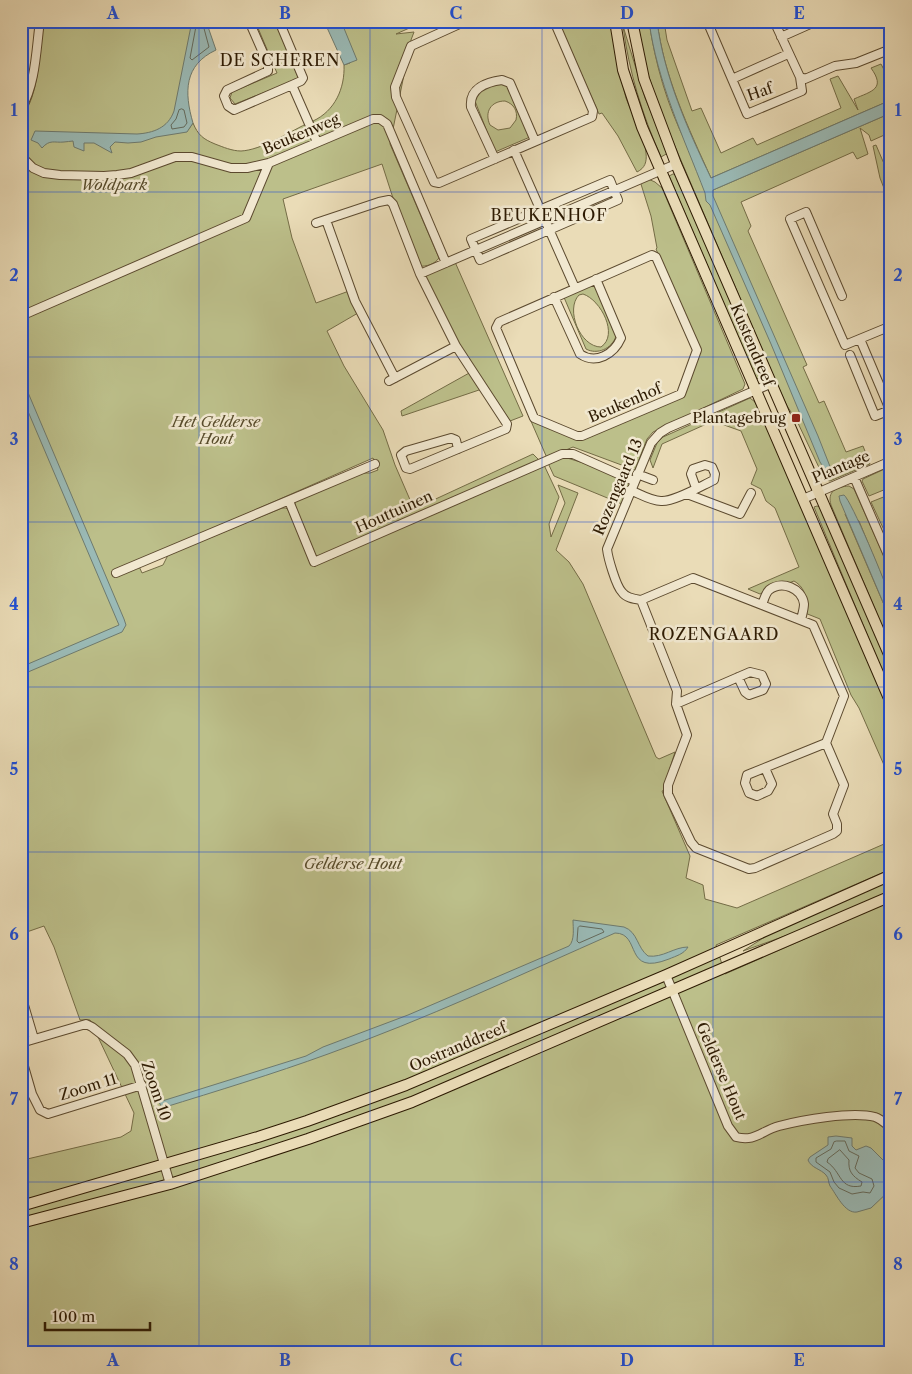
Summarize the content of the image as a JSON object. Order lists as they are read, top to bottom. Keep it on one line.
{"streets":{"main road":["Kustendreef","Oostranddreef"],"street":["Haf","Beukenweg","Beukenhof","Plantage","Rozengaard 13","Houttuinen","Gelderse Hout","Zoom 11","Zoom 10"]},"crossings":[["Kustendreef","Plantage"],["Kustendreef","Rozengaard 13"],["Rozengaard 13","Houttuinen"],["Oostranddreef","Gelderse Hout"],["Oostranddreef","Zoom 10"],["Zoom 11","Zoom 10"]],"districts":["DE SCHEREN","BEUKENHOF","ROZENGAARD"],"parks":["Woldpark","Het Gelderse Hout","Gelderse Hout"],"places":{"transit":["Plantagebrug"]},"scale_bar":"100 m","grid":{"columns":["A","B","C","D","E"],"rows":["1","2","3","4","5","6","7","8"]}}
